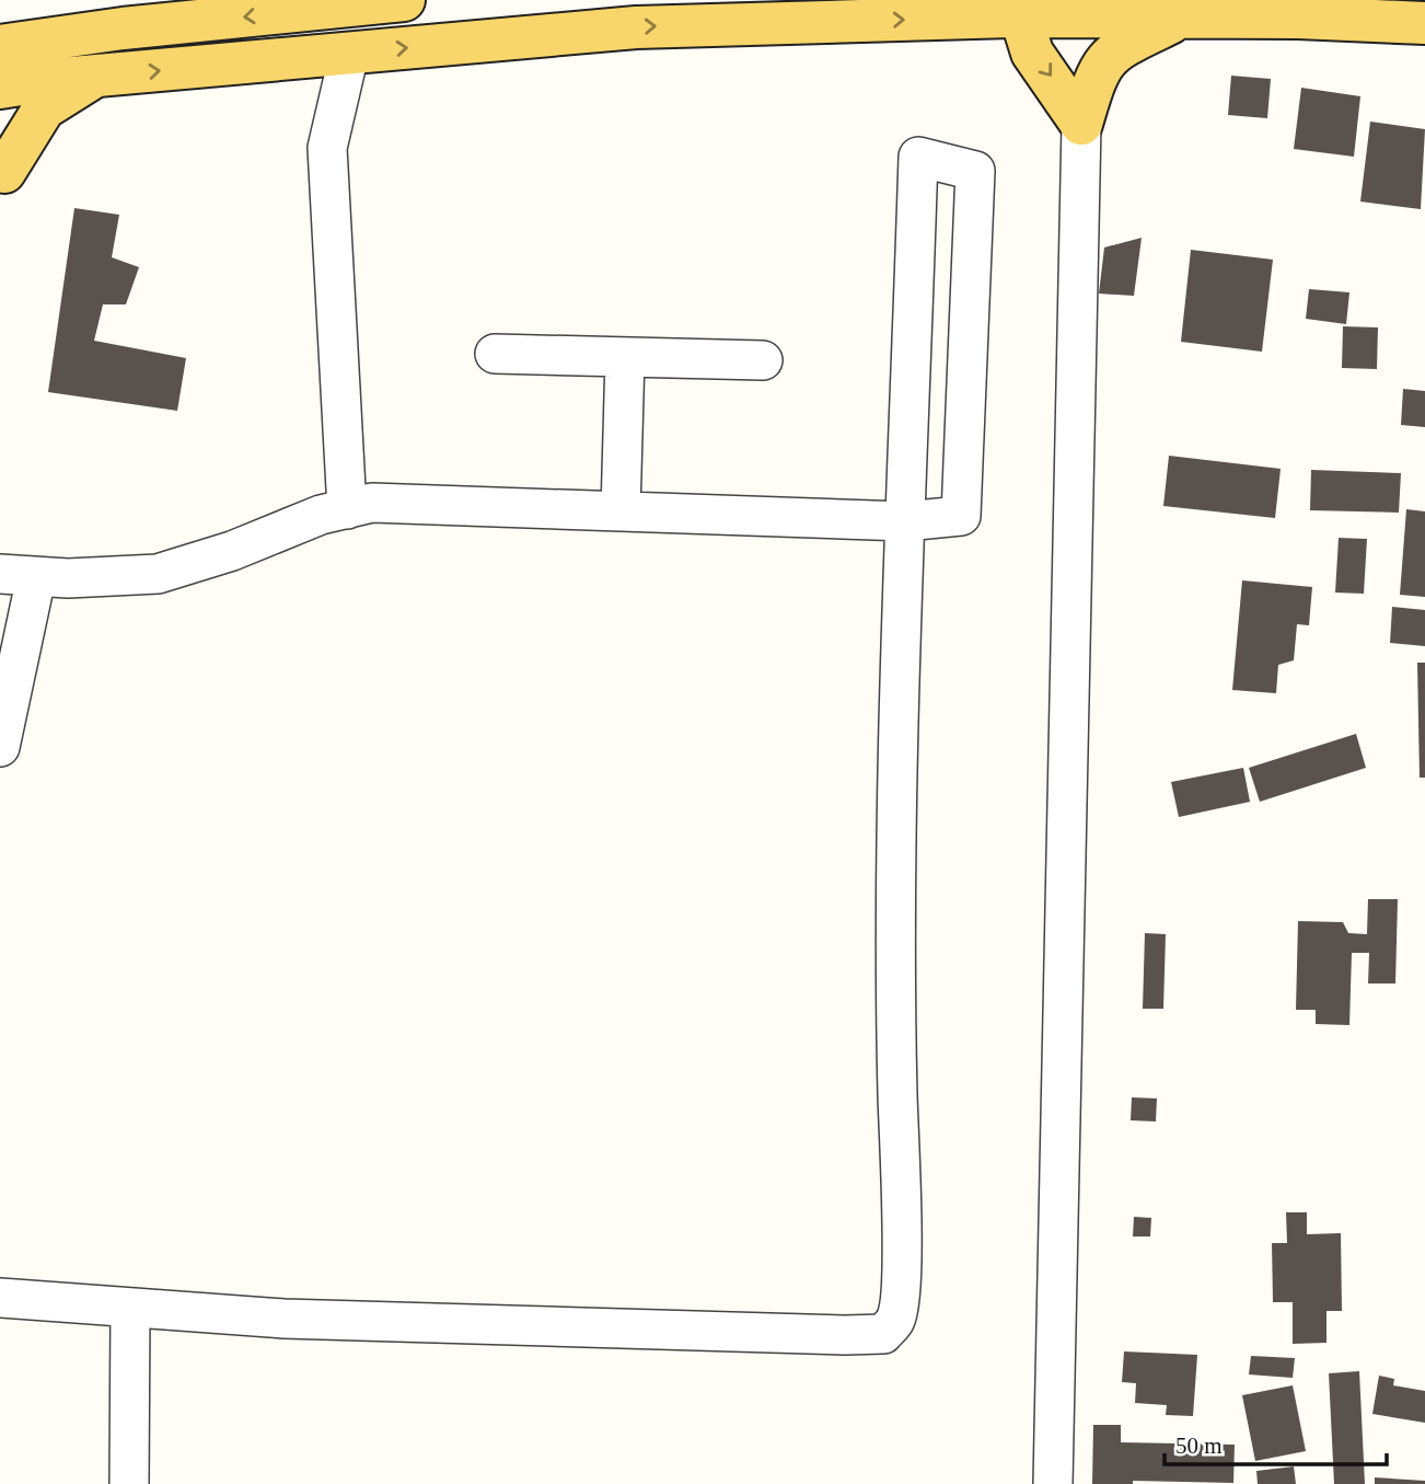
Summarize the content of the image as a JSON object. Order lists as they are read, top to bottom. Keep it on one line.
{"scale_bar":"50 m"}
